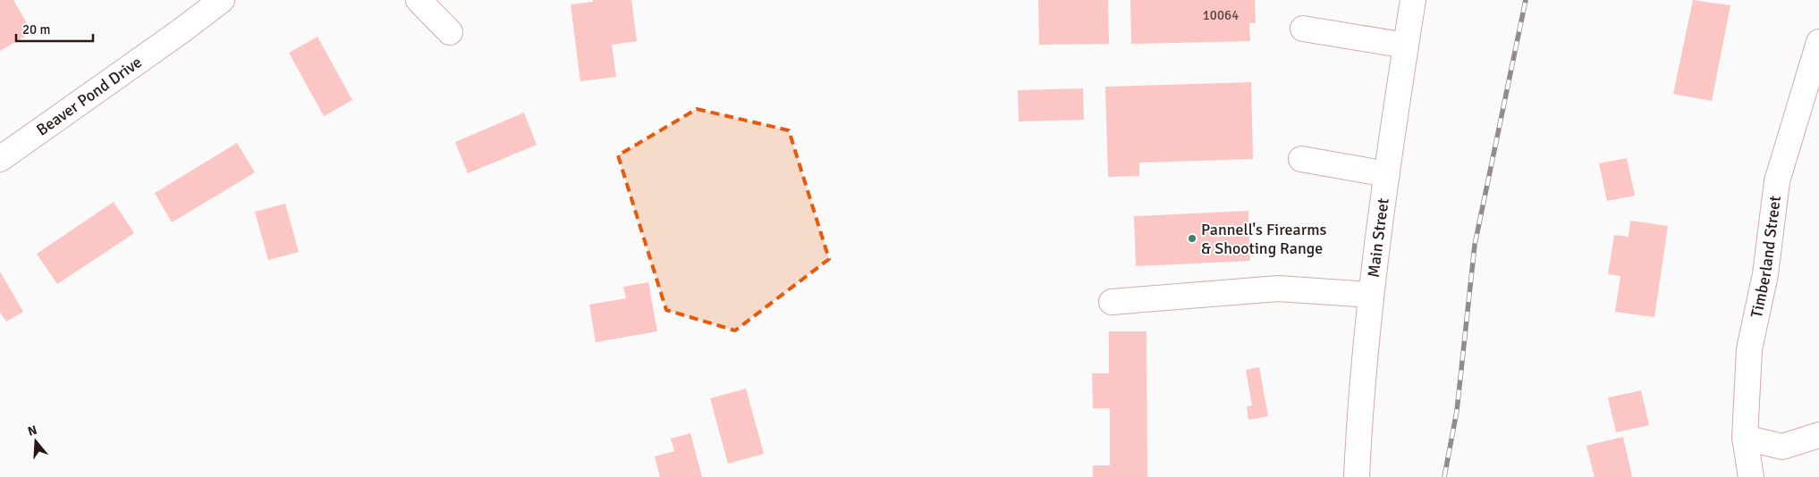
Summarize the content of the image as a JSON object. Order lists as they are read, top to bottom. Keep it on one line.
{"streets":{"street":["Beaver Pond Drive","Main Street","Timberland Street"]},"places":["Pannell's Firearms & Shooting Range"],"house_numbers":["10064"],"scale_bar":"20 m","north":"top"}
